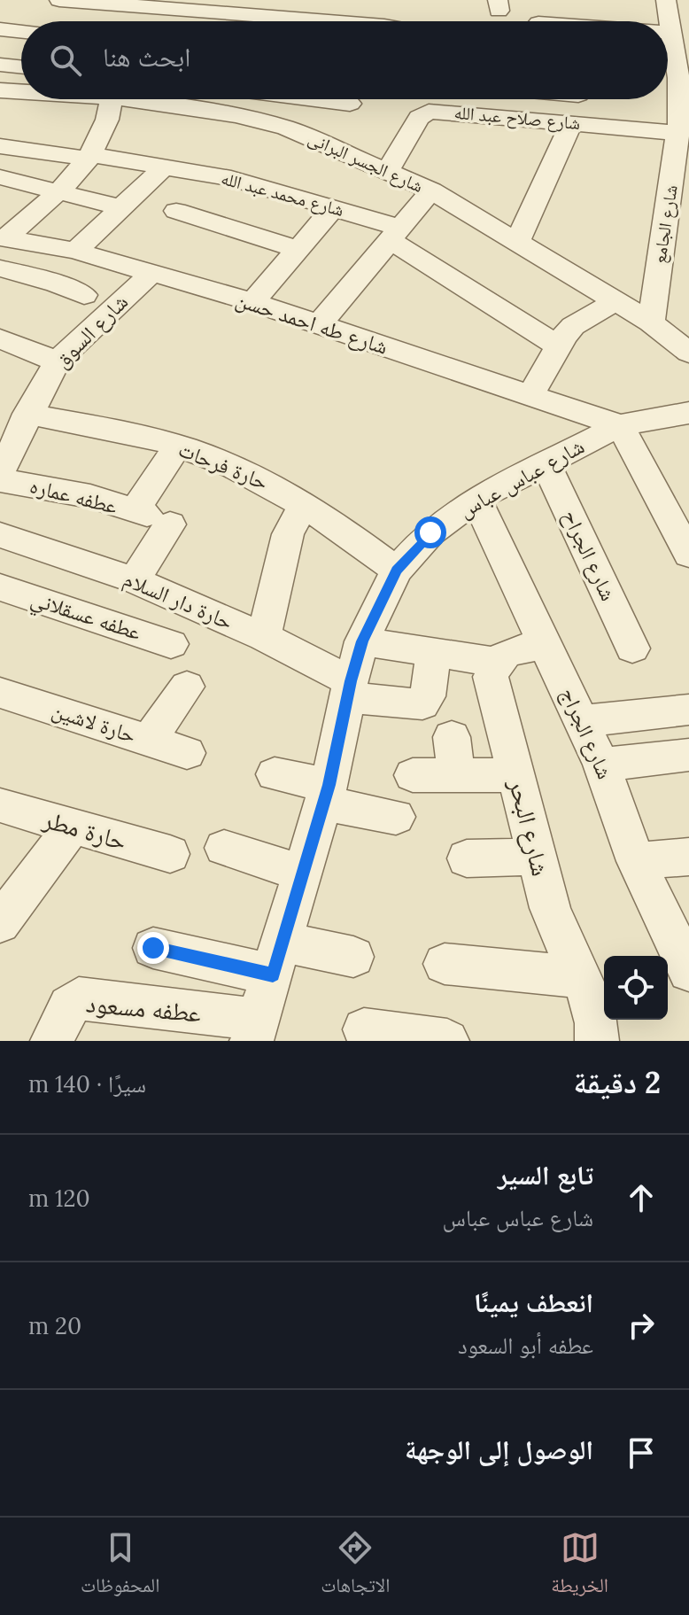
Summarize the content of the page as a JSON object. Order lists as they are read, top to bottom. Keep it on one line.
{"streets":{"street":["شارع صلاح عبد الله","شارع الجسر البرانى","شارع محمد عبد الله","شارع الجامع","شارع طه احمد حسن","شارع السوق","حارة فرحات","شارع عباس عباس","عطفه عماره","شارع الجراح","حارة دار السلام","عطفه عسقلاني","حارة لاشين","شارع الجراج","شارع البحر","حارة مطر","عطفه مسعود"]},"crossings":[["شارع صلاح عبد الله","شارع الجسر البرانى"],["شارع صلاح عبد الله","شارع الجامع"],["شارع الجسر البرانى","شارع الجامع"],["شارع طه احمد حسن","شارع السوق"],["شارع طه احمد حسن","شارع عباس عباس"],["شارع السوق","حارة فرحات"],["حارة فرحات","شارع عباس عباس"],["شارع عباس عباس","شارع الجراح"],["شارع عباس عباس","حارة دار السلام"],["شارع عباس عباس","شارع الجراج"],["شارع عباس عباس","عطفه مسعود"]],"page":{"search":"ابحث هنا","heading":["2 دقيقة","سيرًا · 140 m"],"list":[["تابع السير","شارع عباس عباس","120 m"],["انعطف يمينًا","عطفه أبو السعود","20 m"],"الوصول إلى الوجهة"],"nav":["الخريطة","الاتجاهات","المحفوظات"]}}
